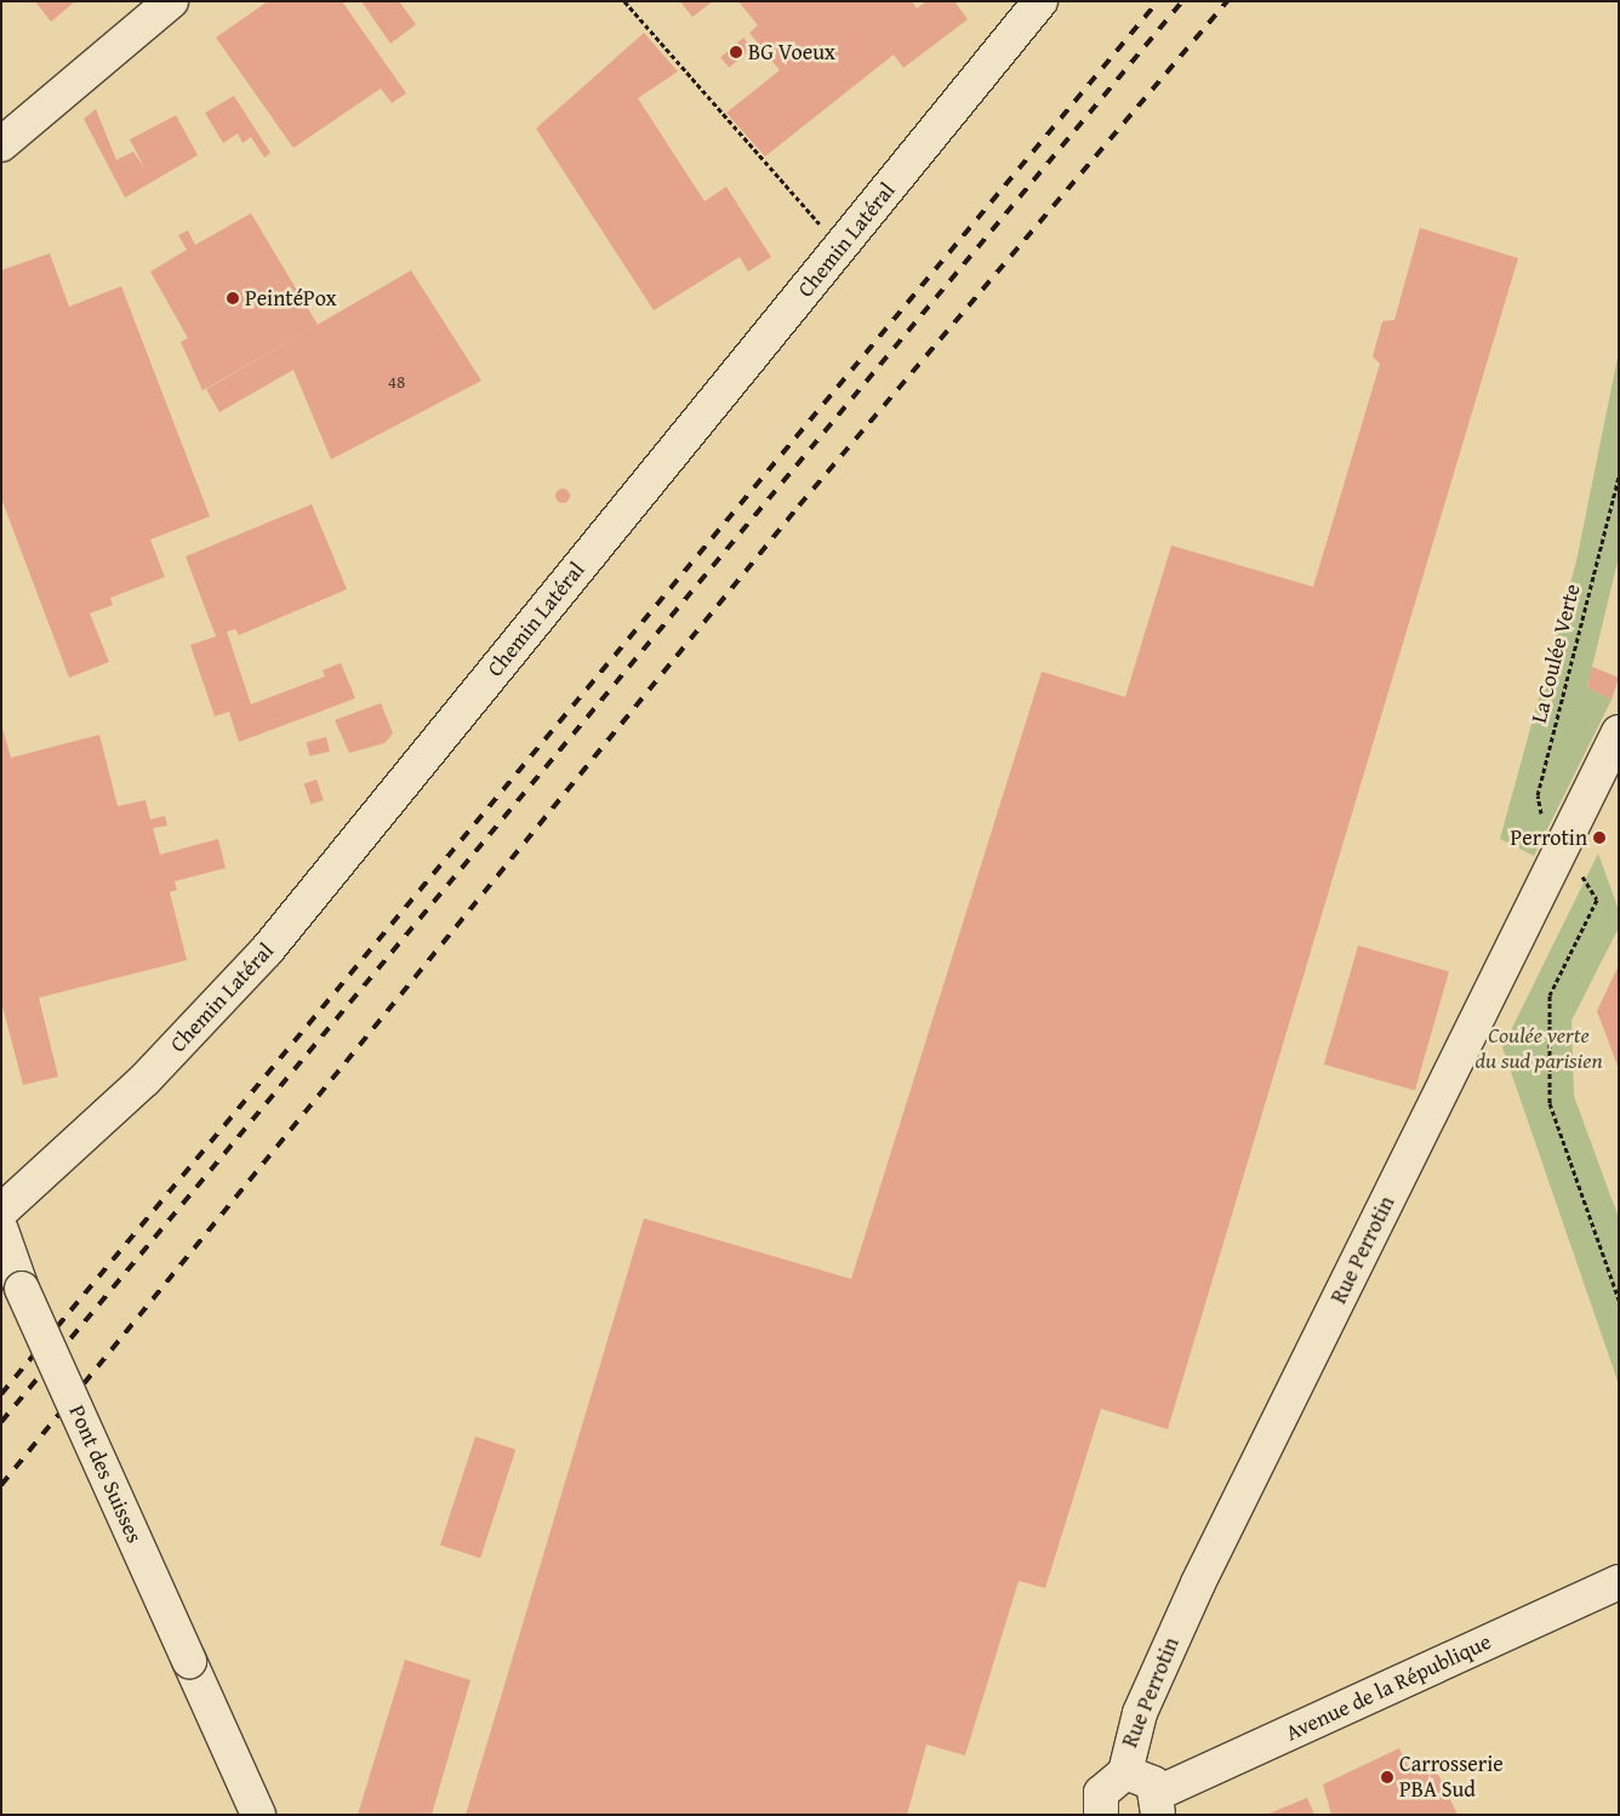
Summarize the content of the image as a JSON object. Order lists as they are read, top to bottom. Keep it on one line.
{"streets":{"street":["Chemin Latéral","Rue Perrotin","Pont des Suisses","Avenue de la République"],"path":["La Coulée Verte"]},"parks":["Coulée verte du sud parisien"],"places":["BG Voeux","PeintéPox","Perrotin","Carrosserie PBA Sud"],"house_numbers":["48"]}
